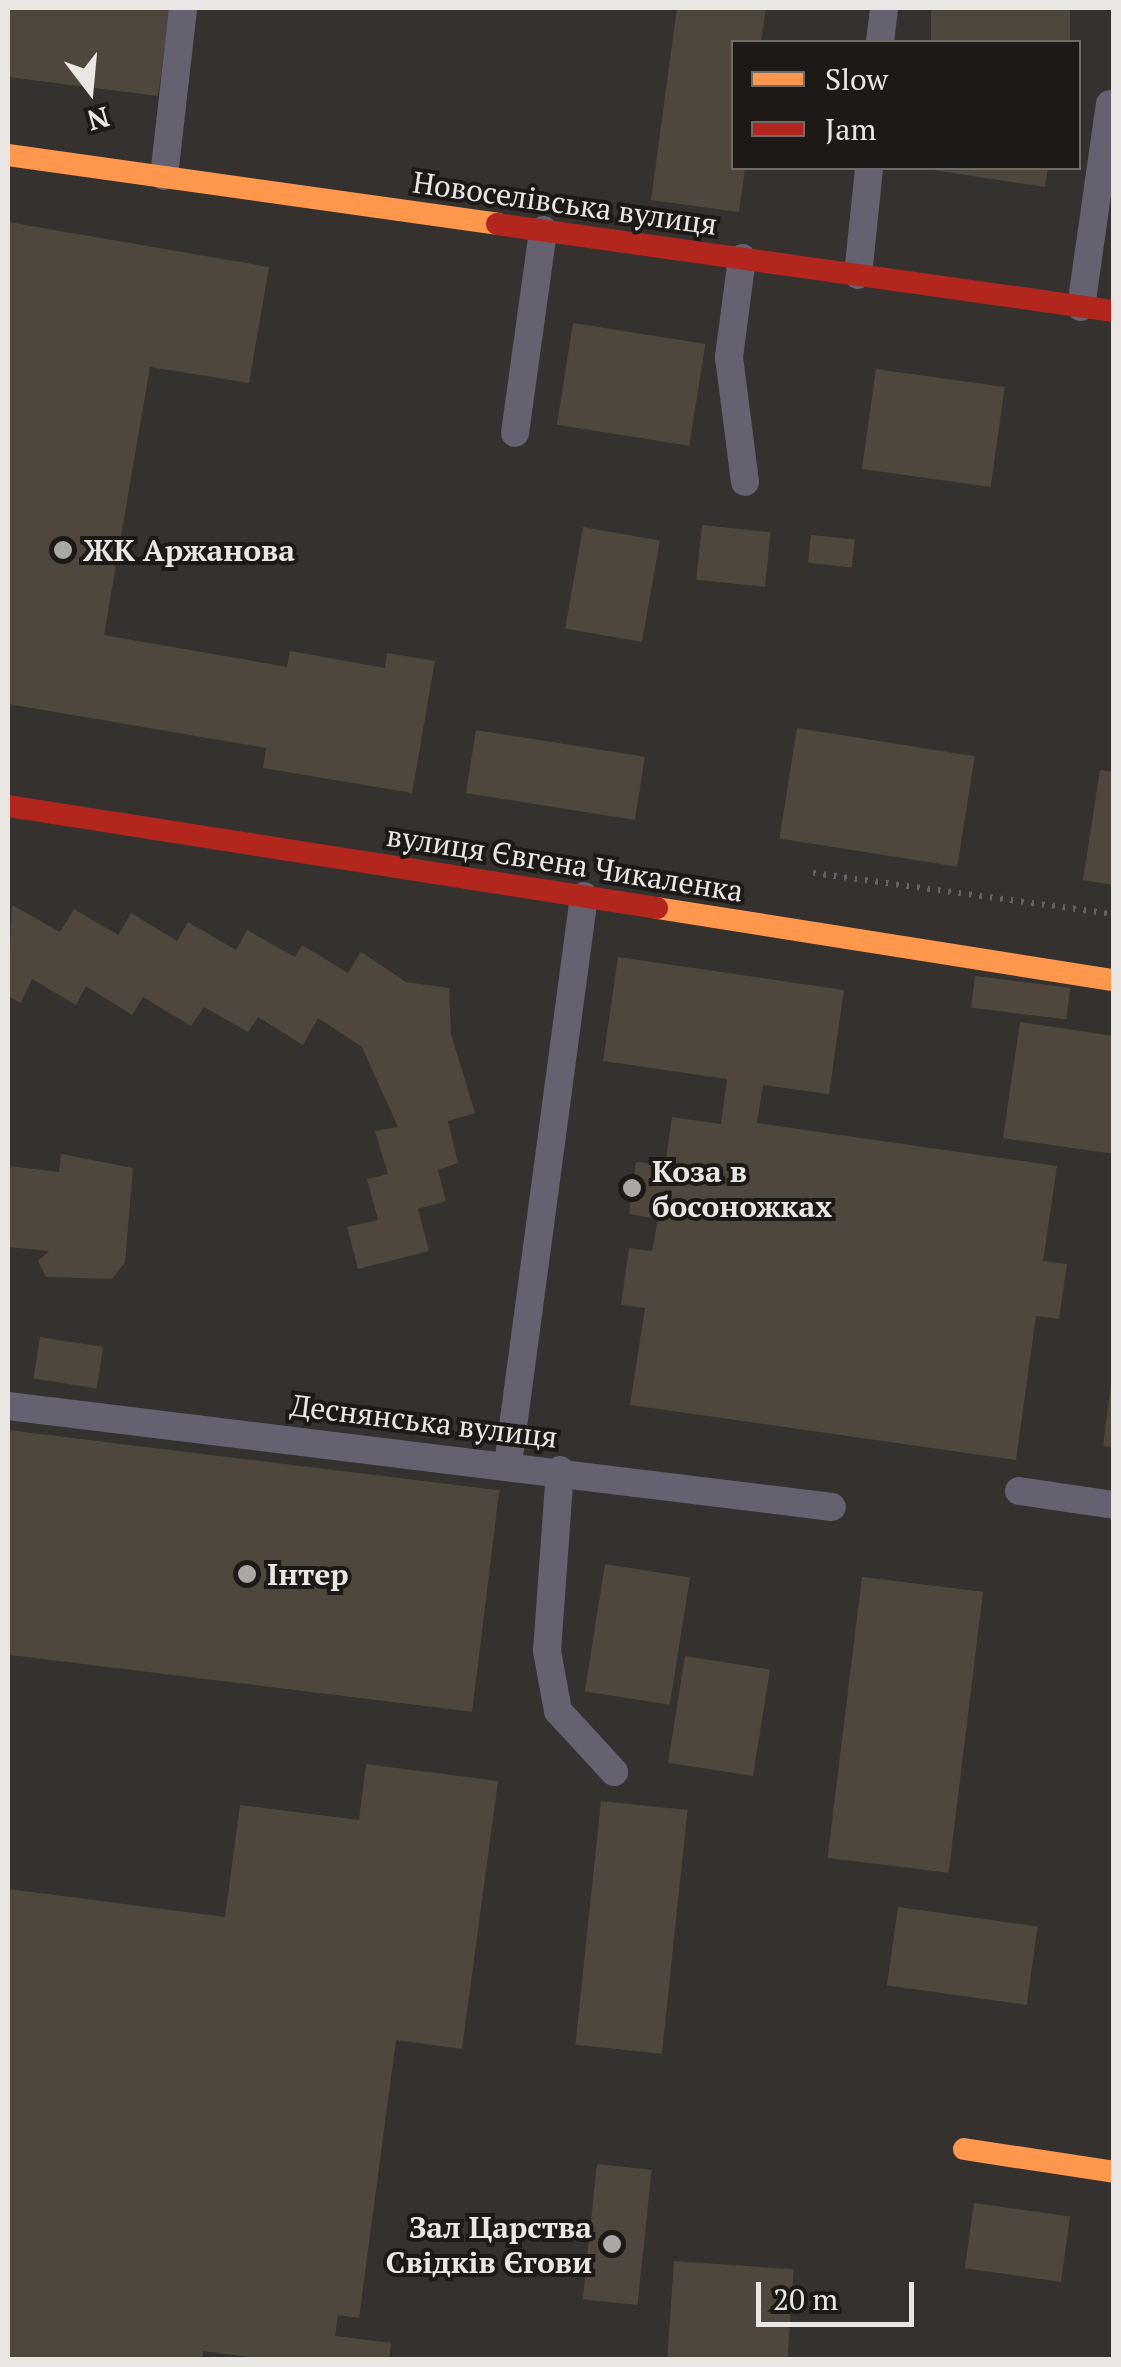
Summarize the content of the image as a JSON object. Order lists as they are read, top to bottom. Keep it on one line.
{"streets":{"street":["Новоселівська вулиця","вулиця Євгена Чикаленка"],"lane":["Деснянська вулиця"]},"places":["ЖК Аржанова","Коза в босоножках","Інтер","Зал Царства Свідків Єгови"],"legend":["Slow","Jam"],"scale_bar":"20 m","north":"bottom"}
